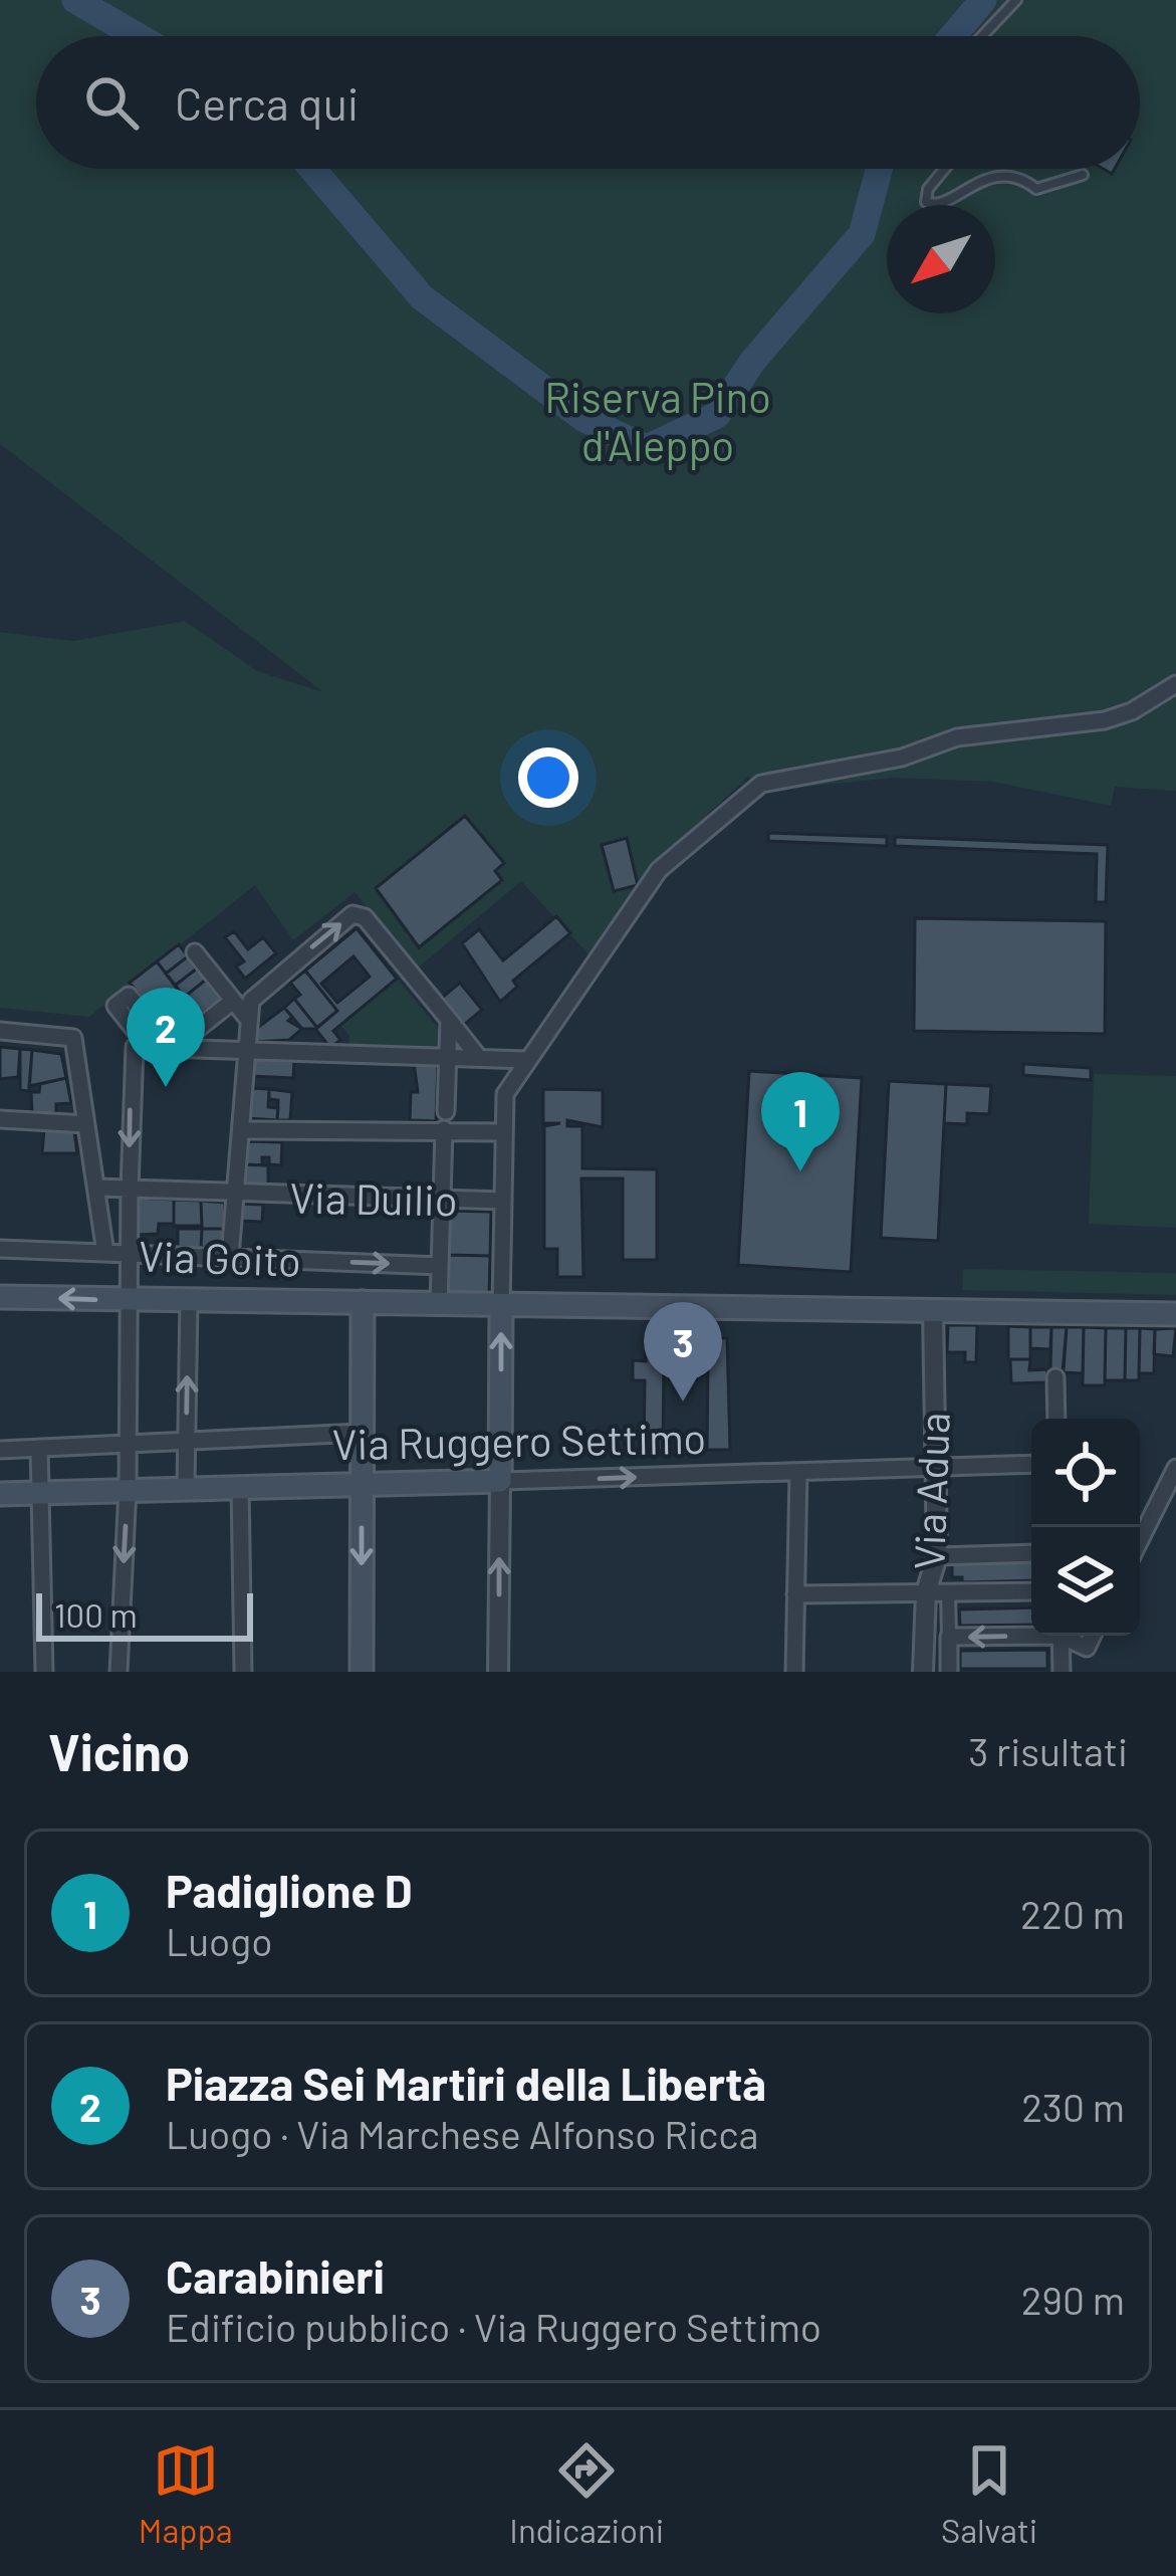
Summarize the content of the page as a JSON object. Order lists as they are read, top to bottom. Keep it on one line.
{"streets":{"main road":["Via Ruggero Settimo"],"street":["Via Duilio","Via Goito","Via Adua"]},"crossings":[["Via Ruggero Settimo","Via Adua"]],"parks":["Riserva Pino d'Aleppo"],"scale_bar":"100 m","north":"bottom left","page":{"search":"Cerca qui","pins":["2","1","3"],"scale":"100 m","heading":["Vicino","3 risultati"],"list":[{"mark":"1","name":"Padiglione D","note":"Luogo","value":"220 m"},{"mark":"2","name":"Piazza Sei Martiri della Libertà","note":"Luogo · Via Marchese Alfonso Ricca","value":"230 m"},{"mark":"3","name":"Carabinieri","note":"Edificio pubblico · Via Ruggero Settimo","value":"290 m"}],"nav":["Mappa","Indicazioni","Salvati"]}}
